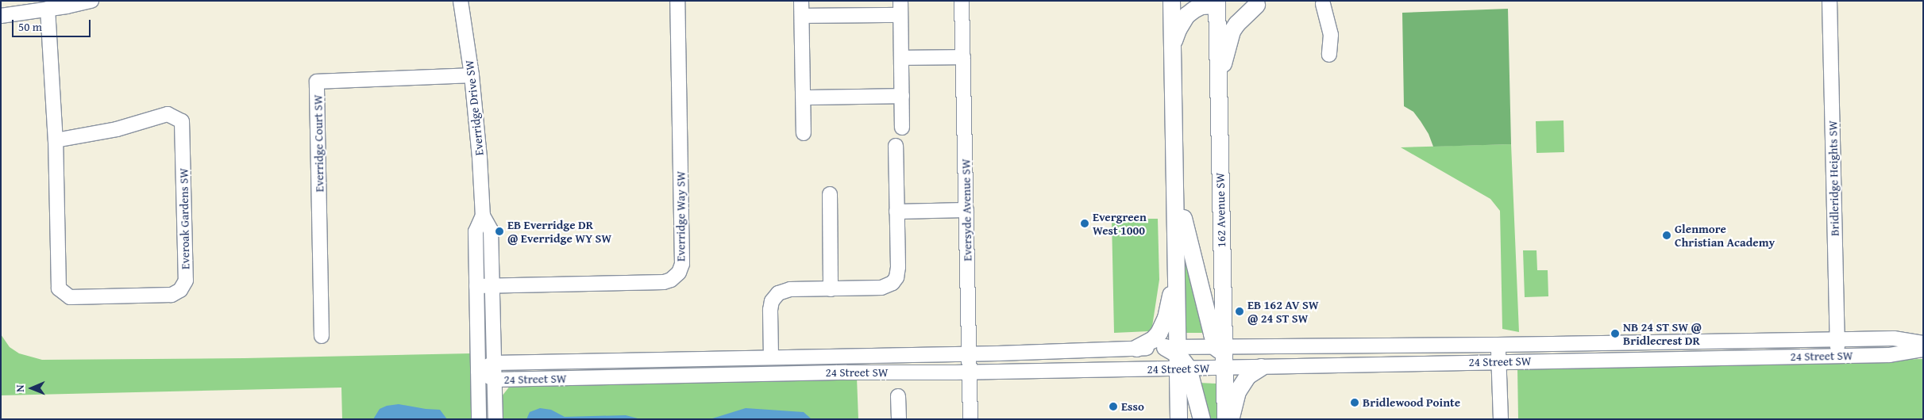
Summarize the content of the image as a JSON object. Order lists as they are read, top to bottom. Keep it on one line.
{"streets":{"main road":["162 Avenue SW"],"street":["Everridge Drive SW","Everridge Court SW","Bridleridge Heights SW","Eversyde Avenue SW","Everridge Way SW","Everoak Gardens SW","24 Street SW"]},"crossings":[["Everridge Drive SW","Everridge Court SW"],["Everridge Drive SW","Everridge Way SW"],["Everridge Drive SW","24 Street SW"],["Bridleridge Heights SW","24 Street SW"],["Eversyde Avenue SW","24 Street SW"],["162 Avenue SW","24 Street SW"]],"places":["Evergreen West 1000","EB Everridge DR @ Everridge WY SW","Glenmore Christian Academy","EB 162 AV SW @ 24 ST SW","NB 24 ST SW @ Bridlecrest DR","Bridlewood Pointe","Esso"],"scale_bar":"50 m","north":"left"}
